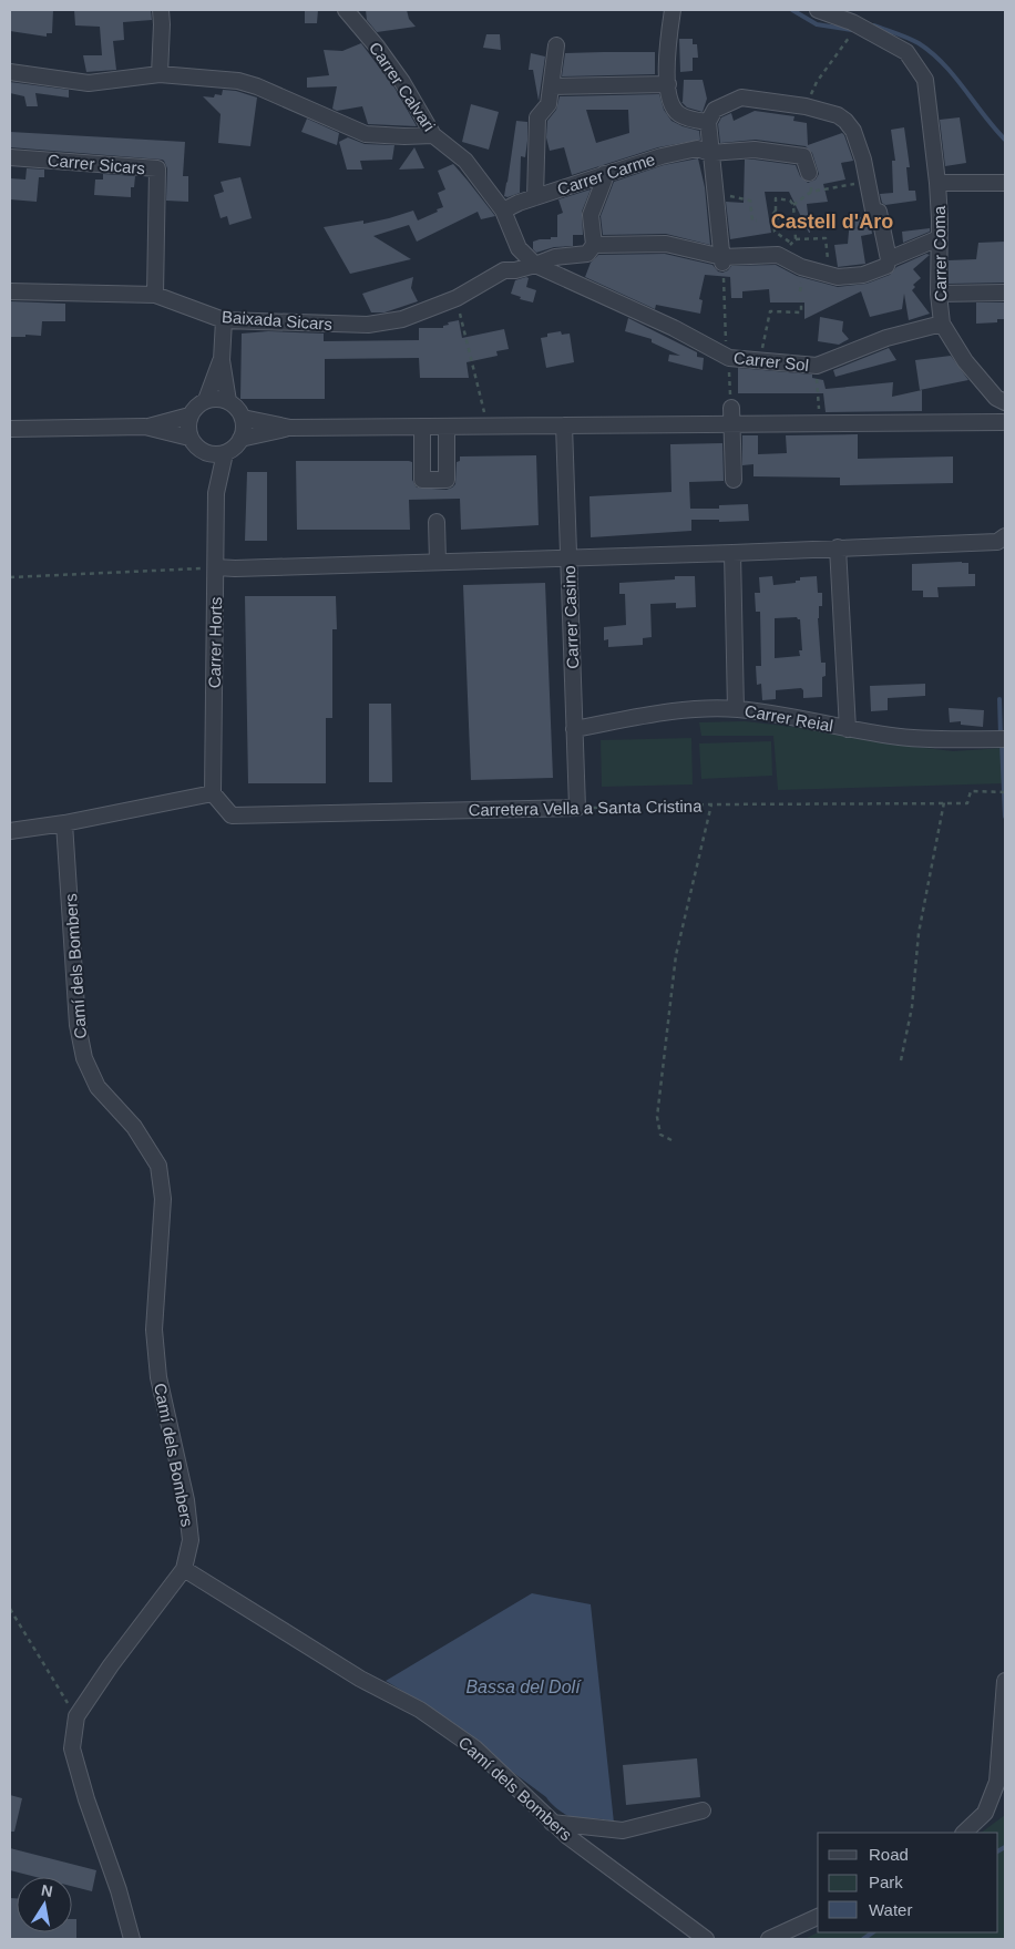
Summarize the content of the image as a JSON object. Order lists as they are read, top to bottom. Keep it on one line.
{"streets":{"street":["Carrer Calvari","Carrer Sicars","Carrer Carme","Carrer Coma","Baixada Sicars","Carrer Sol","Carrer Casino","Carrer Horts","Carrer Reial","Carretera Vella a Santa Cristina","Camí dels Bombers"]},"crossings":[["Carrer Calvari","Carrer Carme"],["Carrer Calvari","Carrer Sol"],["Carrer Sicars","Baixada Sicars"],["Carrer Coma","Carrer Sol"],["Baixada Sicars","Carrer Sol"],["Carrer Casino","Carrer Reial"],["Carrer Casino","Carretera Vella a Santa Cristina"],["Carrer Horts","Carretera Vella a Santa Cristina"]],"districts":["Castell d'Aro"],"water":["Bassa del Dolí"],"legend":["Road","Park","Water"],"north":"top"}
